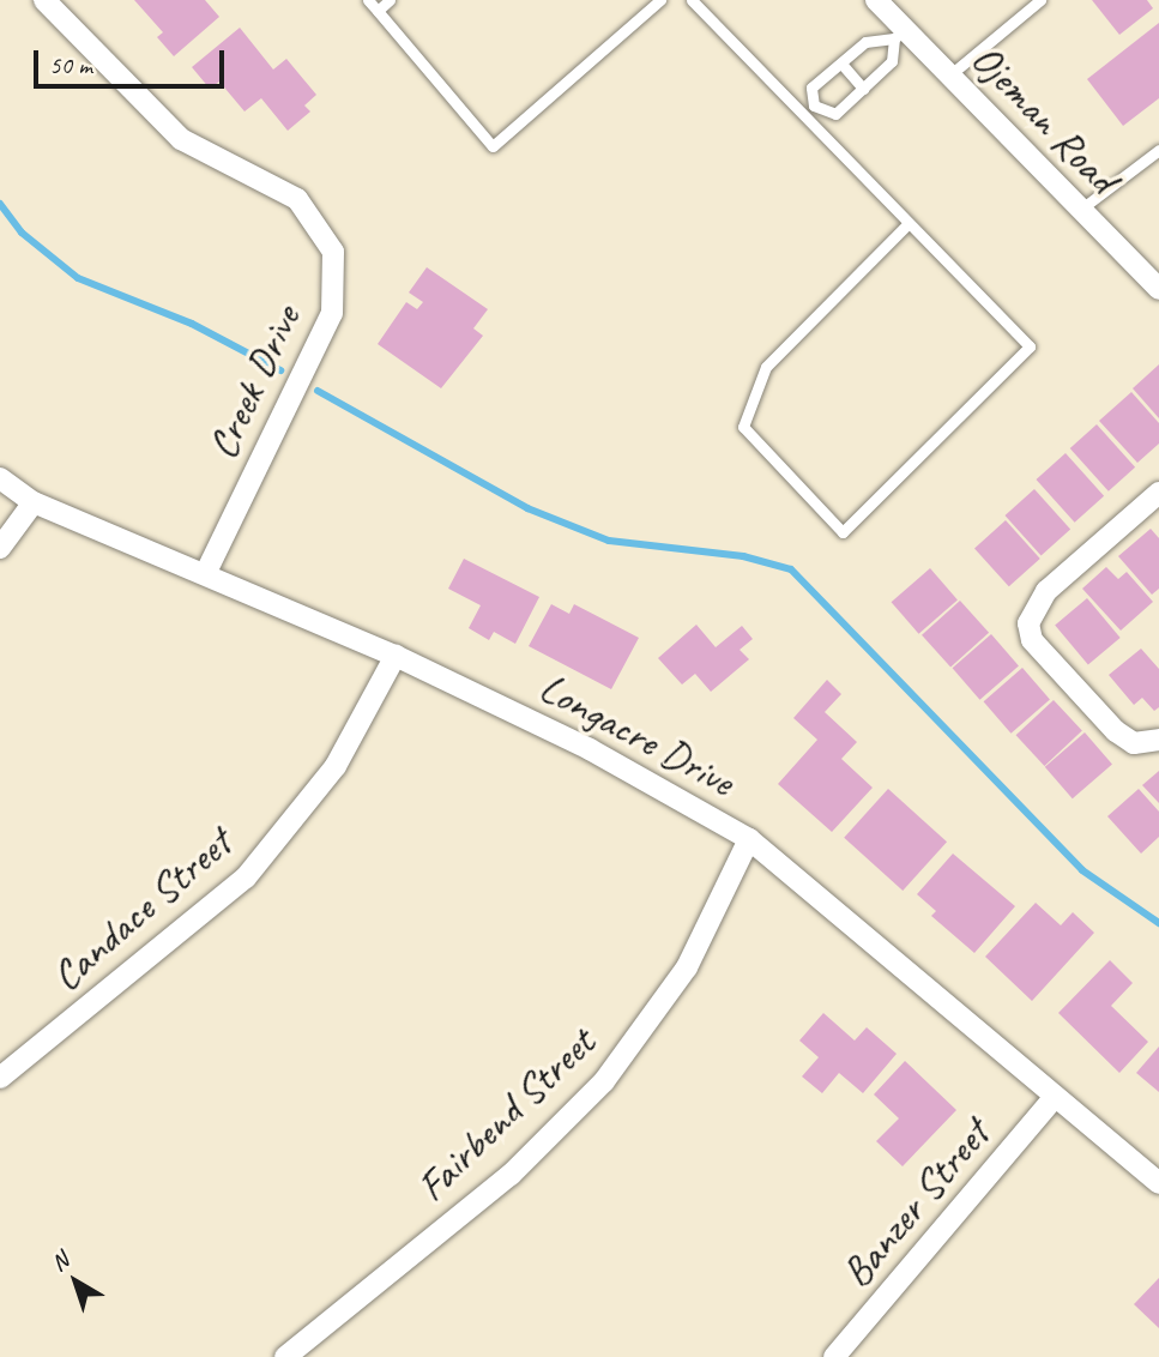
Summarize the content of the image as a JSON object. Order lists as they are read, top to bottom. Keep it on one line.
{"streets":{"street":["Ojeman Road","Creek Drive","Longacre Drive","Candace Street","Fairbend Street","Banzer Street"]},"crossings":[["Creek Drive","Longacre Drive"],["Longacre Drive","Candace Street"],["Longacre Drive","Fairbend Street"],["Longacre Drive","Banzer Street"]],"scale_bar":"50 m","north":"top left"}
